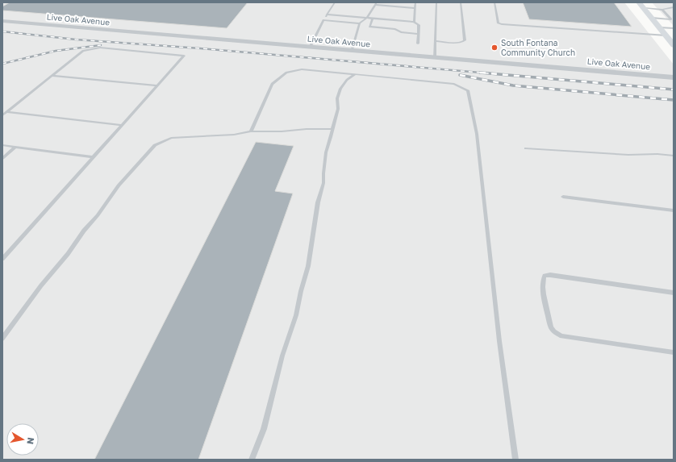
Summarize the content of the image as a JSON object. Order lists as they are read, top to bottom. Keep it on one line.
{"streets":{"street":["Live Oak Avenue"]},"places":["South Fontana Community Church"],"north":"right"}
